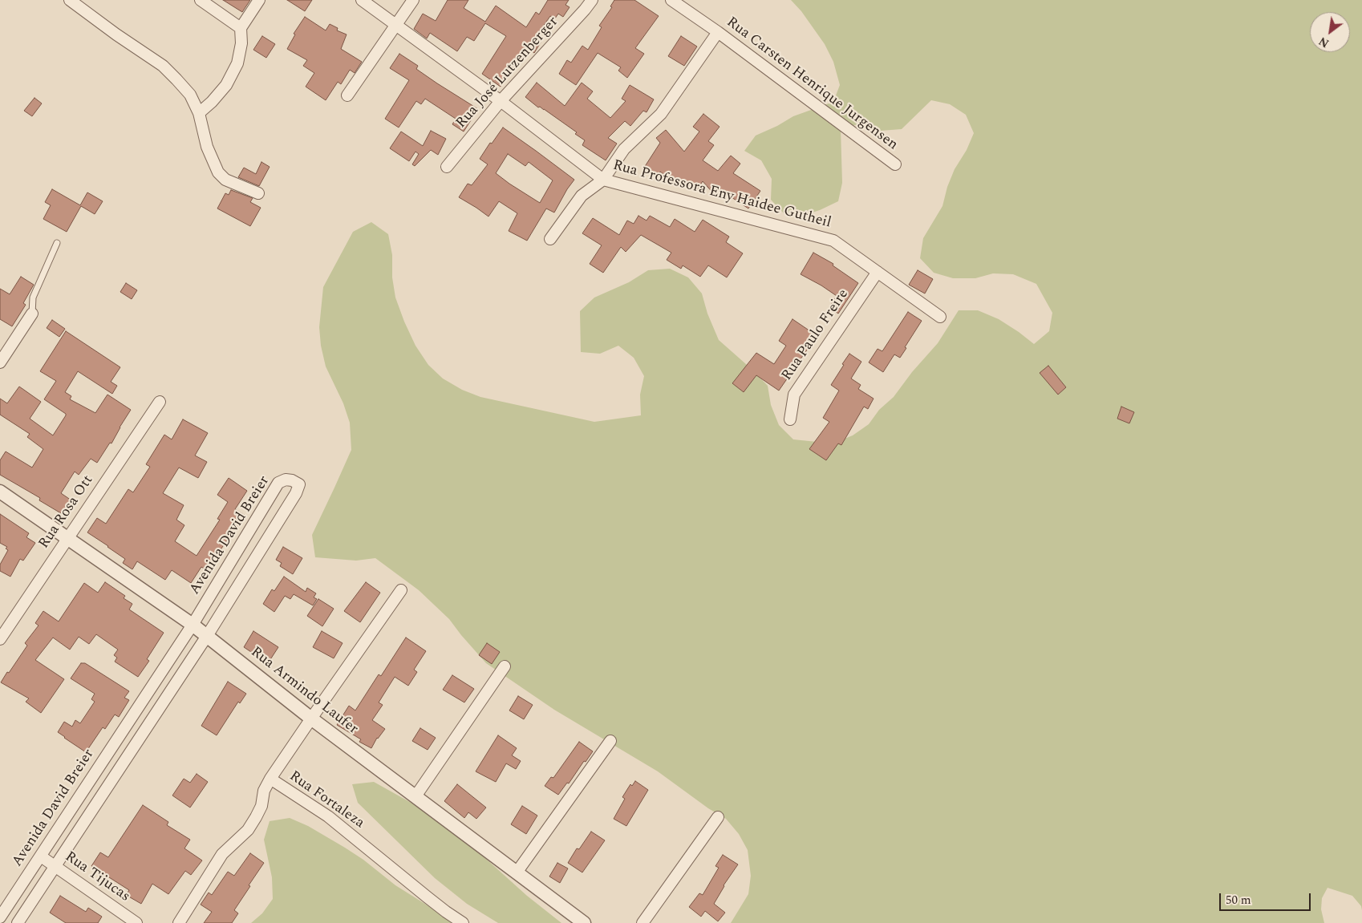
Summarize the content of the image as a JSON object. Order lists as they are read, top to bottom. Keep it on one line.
{"streets":{"street":["Rua José Lutzenberger","Rua Carsten Henrique Jurgensen","Rua Professora Eny Haidee Gutheil","Rua Paulo Freire","Rua Rosa Ott","Avenida David Breier","Rua Armindo Laufer","Rua Fortaleza","Rua Tijucas"]},"crossings":[["Rua José Lutzenberger","Rua Professora Eny Haidee Gutheil"],["Rua Professora Eny Haidee Gutheil","Rua Paulo Freire"],["Rua Rosa Ott","Rua Armindo Laufer"],["Avenida David Breier","Rua Armindo Laufer"],["Avenida David Breier","Rua Tijucas"]],"scale_bar":"50 m","north":"bottom left"}
